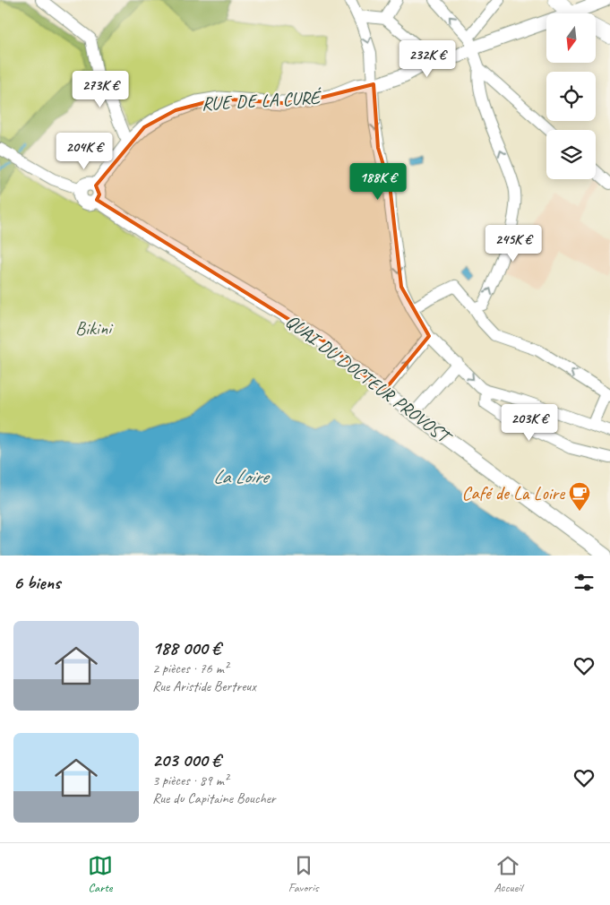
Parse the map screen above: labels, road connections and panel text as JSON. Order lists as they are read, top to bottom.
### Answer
{
  "streets": {
    "street": ["RUE DE LA CURÉ", "QUAI DU DOCTEUR PROVOST"]
  },
  "crossings": [
    ["RUE DE LA CURÉ", "QUAI DU DOCTEUR PROVOST"]
  ],
  "water": ["La Loire"],
  "parks": ["Bikini"],
  "places": {
    "cafe": ["Café de La Loire"]
  },
  "north": "bottom",
  "page": {
    "price": [
      "232K €",
      "273K €",
      "204K €",
      "188K €",
      "245K €",
      "203K €"
    ],
    "heading": "6 biens",
    "list": [
      {
        "name": "188 000 €",
        "note": "2 pièces · 76 m² · Rue Aristide Bertreux"
      },
      {
        "name": "203 000 €",
        "note": "3 pièces · 89 m² · Rue du Capitaine Boucher"
      }
    ],
    "tabs": ["Carte", "Favoris", "Accueil"]
  }
}
